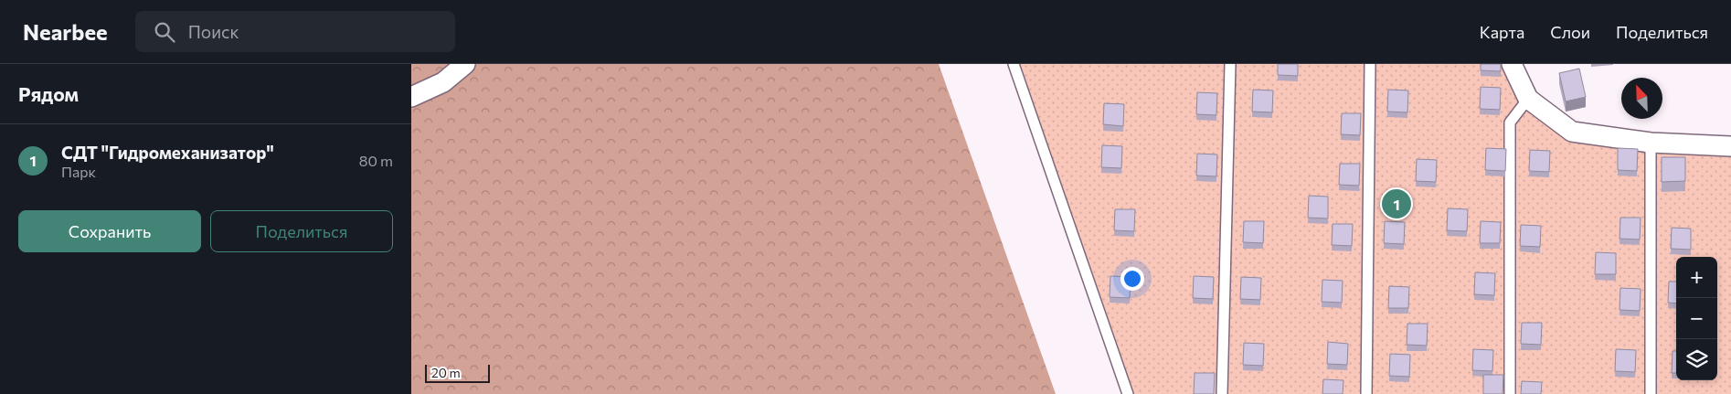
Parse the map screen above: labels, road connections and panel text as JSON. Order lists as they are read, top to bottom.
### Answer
{
  "scale_bar": "20 m",
  "north": "top left",
  "page": {
    "header": "Nearbee",
    "search": "Поиск",
    "nav": ["Карта", "Слои", "Поделиться"],
    "heading": "Рядом",
    "list": [
      {
        "mark": "1",
        "name": "СДТ \"Гидромеханизатор\"",
        "note": "Парк",
        "value": "80 m"
      }
    ],
    "pins": "1",
    "buttons": ["Сохранить", "Поделиться"],
    "map_buttons": ["+", "−"],
    "scale": "20 m"
  }
}
